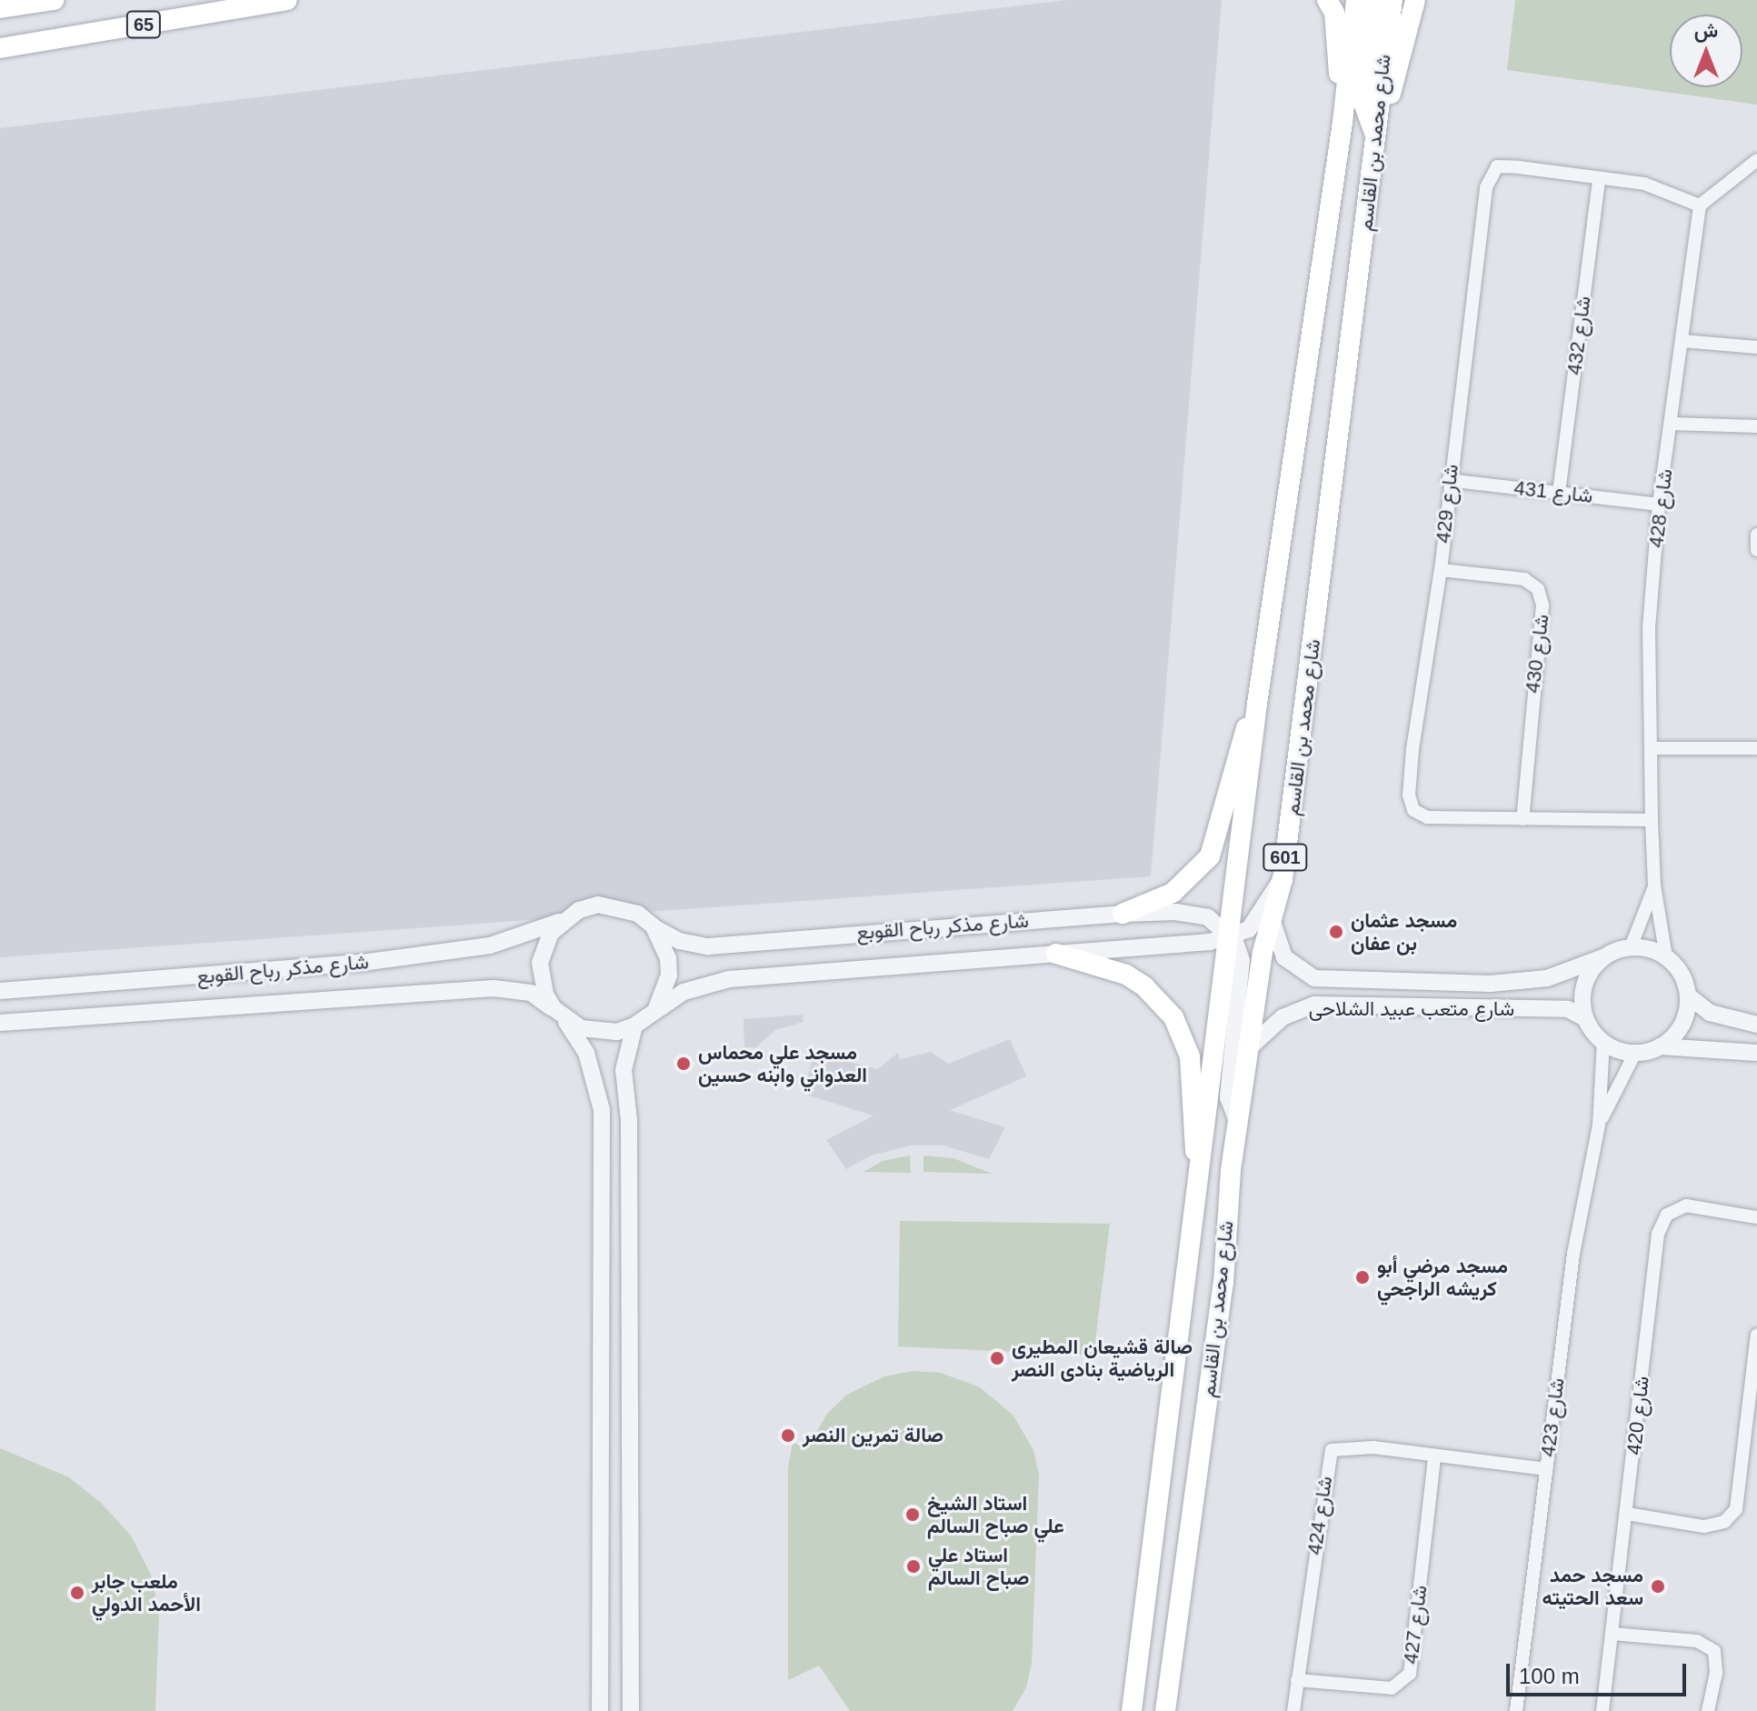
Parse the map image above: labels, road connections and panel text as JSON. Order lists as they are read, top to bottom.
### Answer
{
  "streets": {
    "main road": ["65", "شارع محمد بن القاسم", "601"],
    "street": [
      "شارع 432",
      "شارع 431",
      "شارع 429",
      "شارع 428",
      "شارع 430",
      "شارع مذكر رباح القوبع",
      "شارع متعب عبيد الشلاحى",
      "شارع 420",
      "شارع 423",
      "شارع 424",
      "شارع 427"
    ]
  },
  "crossings": [
    ["شارع محمد بن القاسم", "شارع مذكر رباح القوبع"],
    ["شارع محمد بن القاسم", "شارع متعب عبيد الشلاحى"],
    ["شارع 432", "شارع 431"],
    ["شارع 432", "شارع 429"],
    ["شارع 431", "شارع 429"],
    ["شارع 431", "شارع 428"],
    ["شارع 429", "شارع 428"],
    ["شارع 429", "شارع 430"],
    ["شارع 428", "شارع متعب عبيد الشلاحى"],
    ["شارع 428", "شارع 423"],
    ["شارع متعب عبيد الشلاحى", "شارع 423"],
    ["شارع 423", "شارع 424"],
    ["شارع 424", "شارع 427"]
  ],
  "places": [
    "مسجد عثمان بن عفان",
    "مسجد علي محماس العدواني وابنه حسين",
    "مسجد مرضي أبو كريشه الراجحي",
    "صالة قشيعان المطيرى الرياضية بنادى النصر",
    "صالة تمرين النصر",
    "استاد الشيخ علي صباح السالم",
    "استاد علي صباح السالم",
    "مسجد حمد سعد الحتيته",
    "ملعب جابر الأحمد الدولي"
  ],
  "scale_bar": "100 m",
  "north": "top"
}
